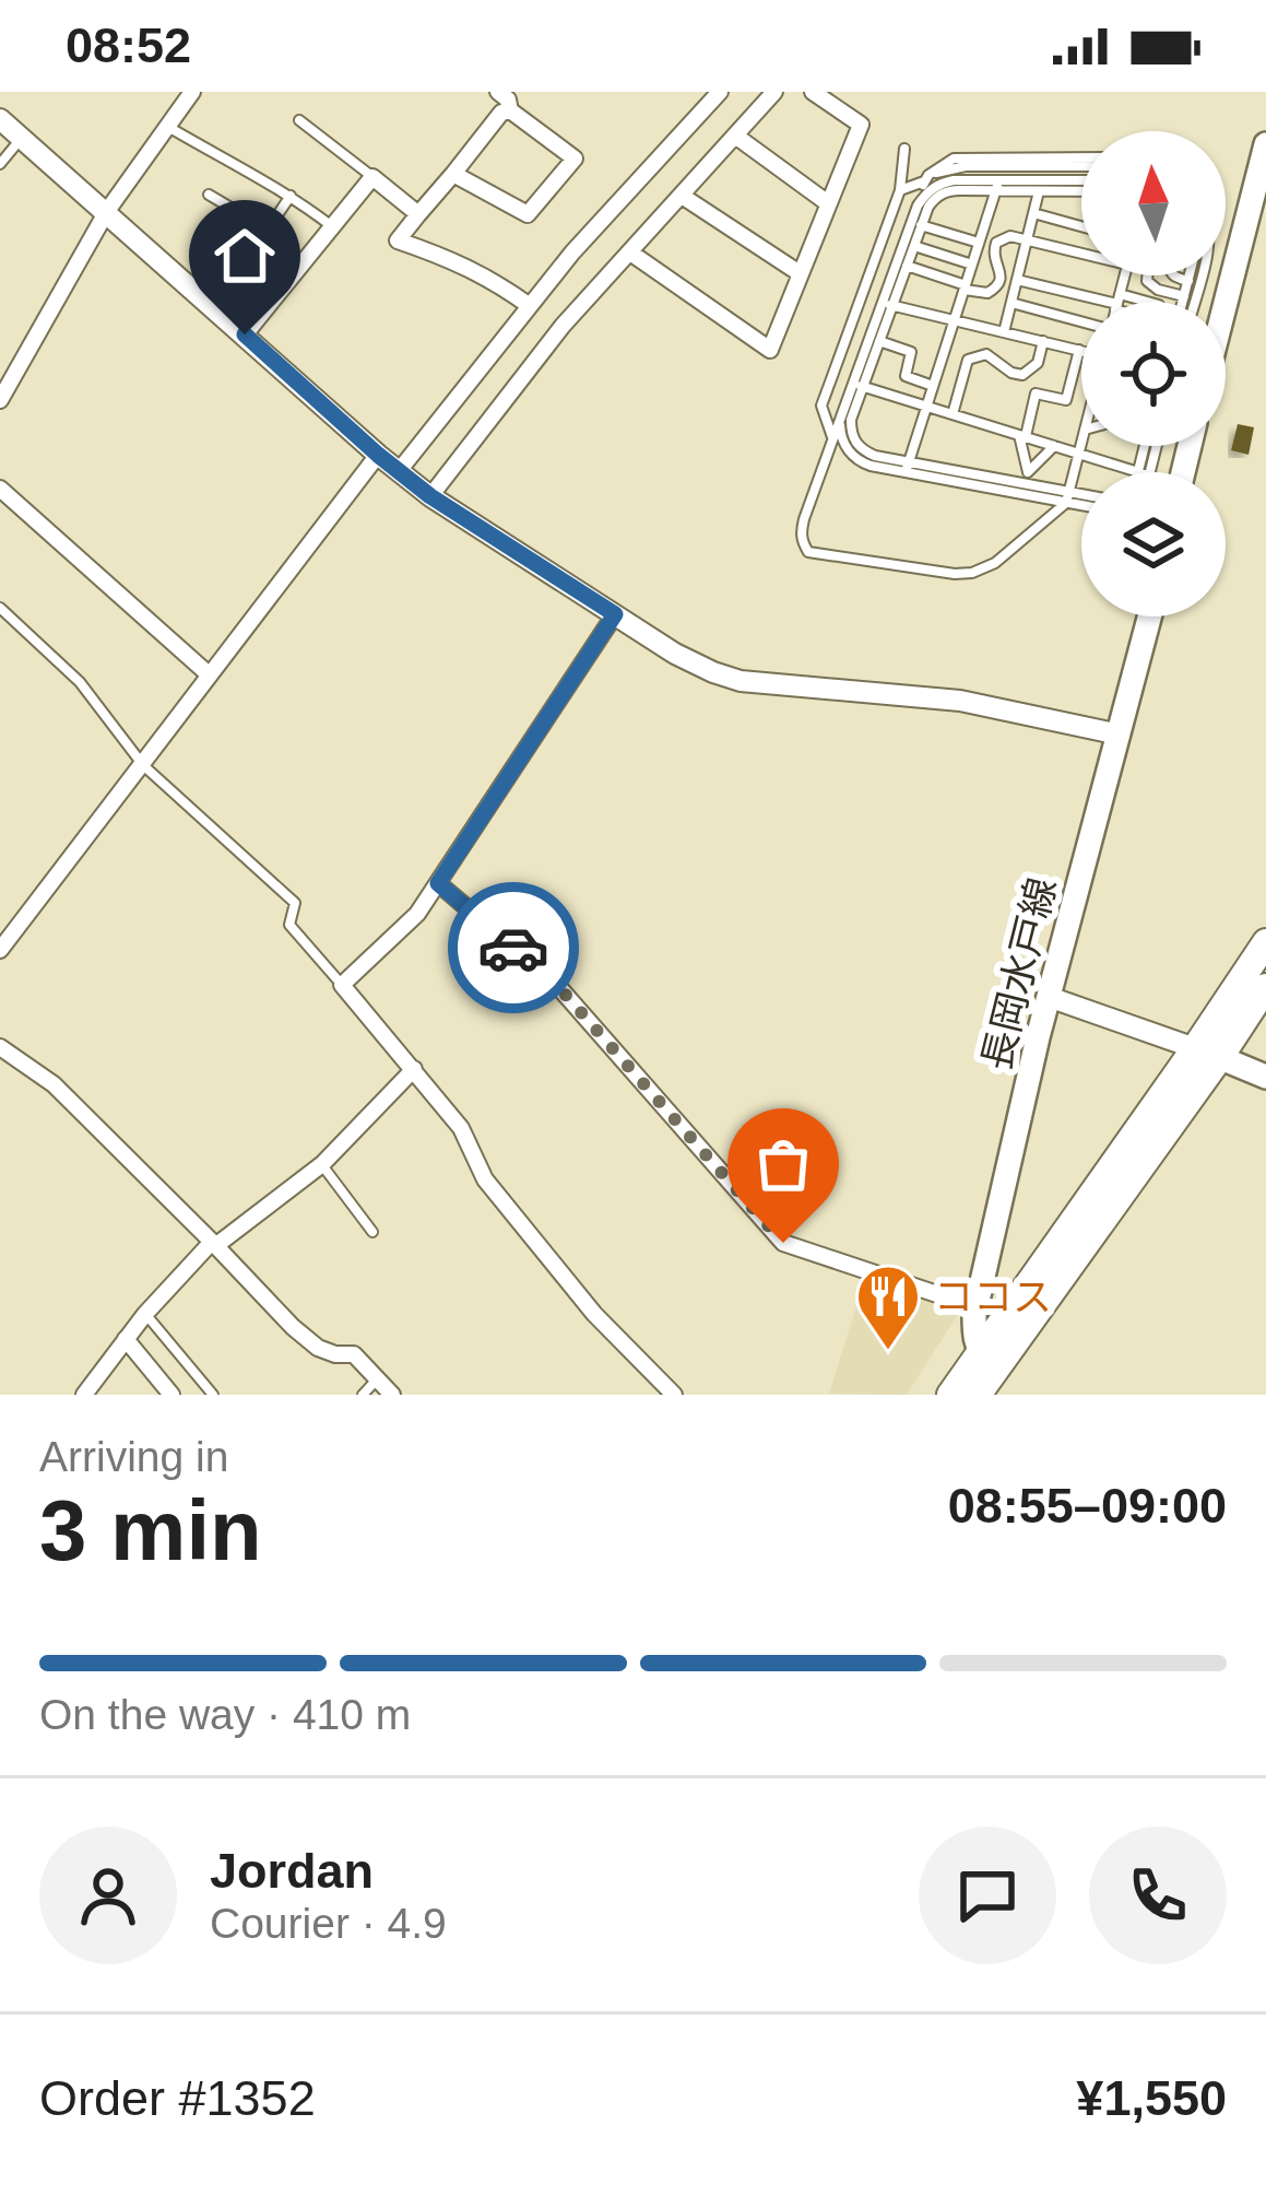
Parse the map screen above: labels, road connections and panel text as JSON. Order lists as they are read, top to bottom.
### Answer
{
  "streets": {
    "main road": ["長岡水戸線"]
  },
  "places": {
    "restaurant": ["ココス"]
  },
  "north": "top",
  "page": {
    "status": "08:52",
    "heading": ["3 min", "Arriving in", "08:55–09:00"],
    "panel": [
      "Jordan",
      "Courier · 4.9",
      "Order #1352",
      "¥1,550"
    ],
    "bar": "On the way · 410 m"
  }
}
